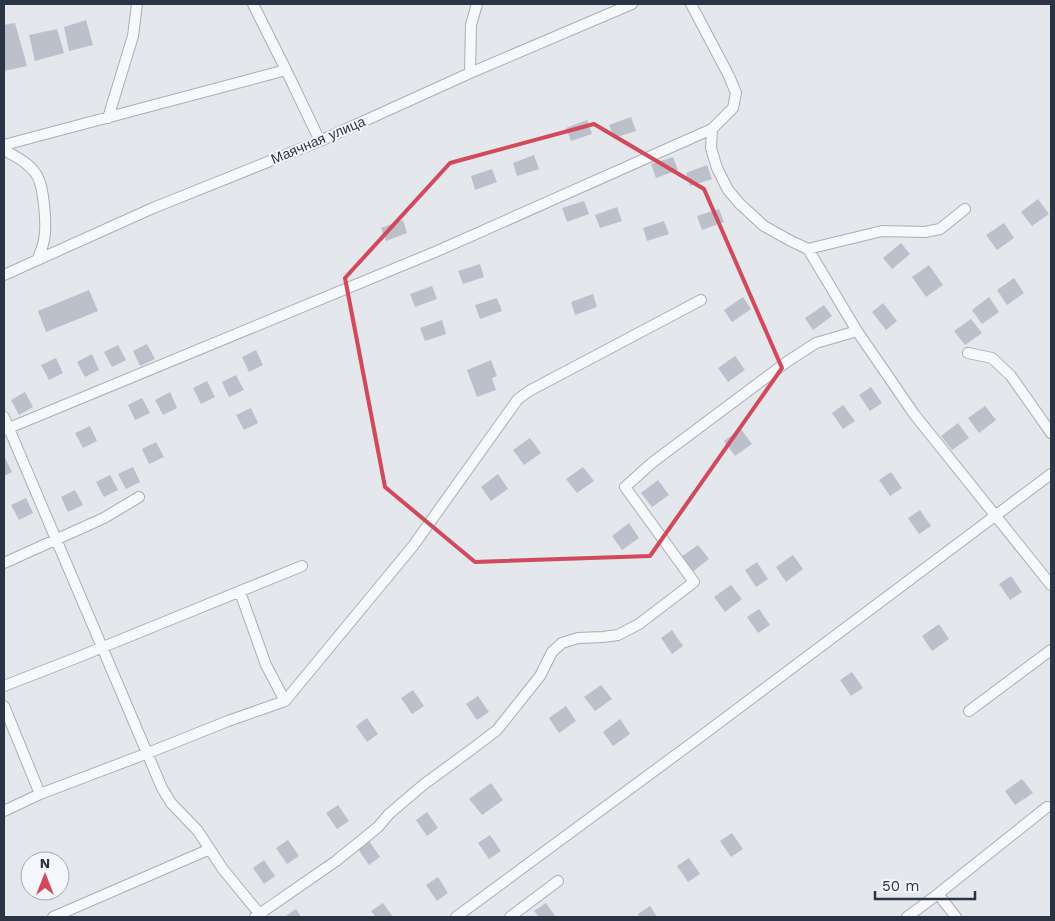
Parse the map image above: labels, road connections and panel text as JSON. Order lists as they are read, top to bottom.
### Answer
{
  "streets": {
    "street": ["Маячная улица"]
  },
  "scale_bar": "50 m",
  "north": "top"
}
